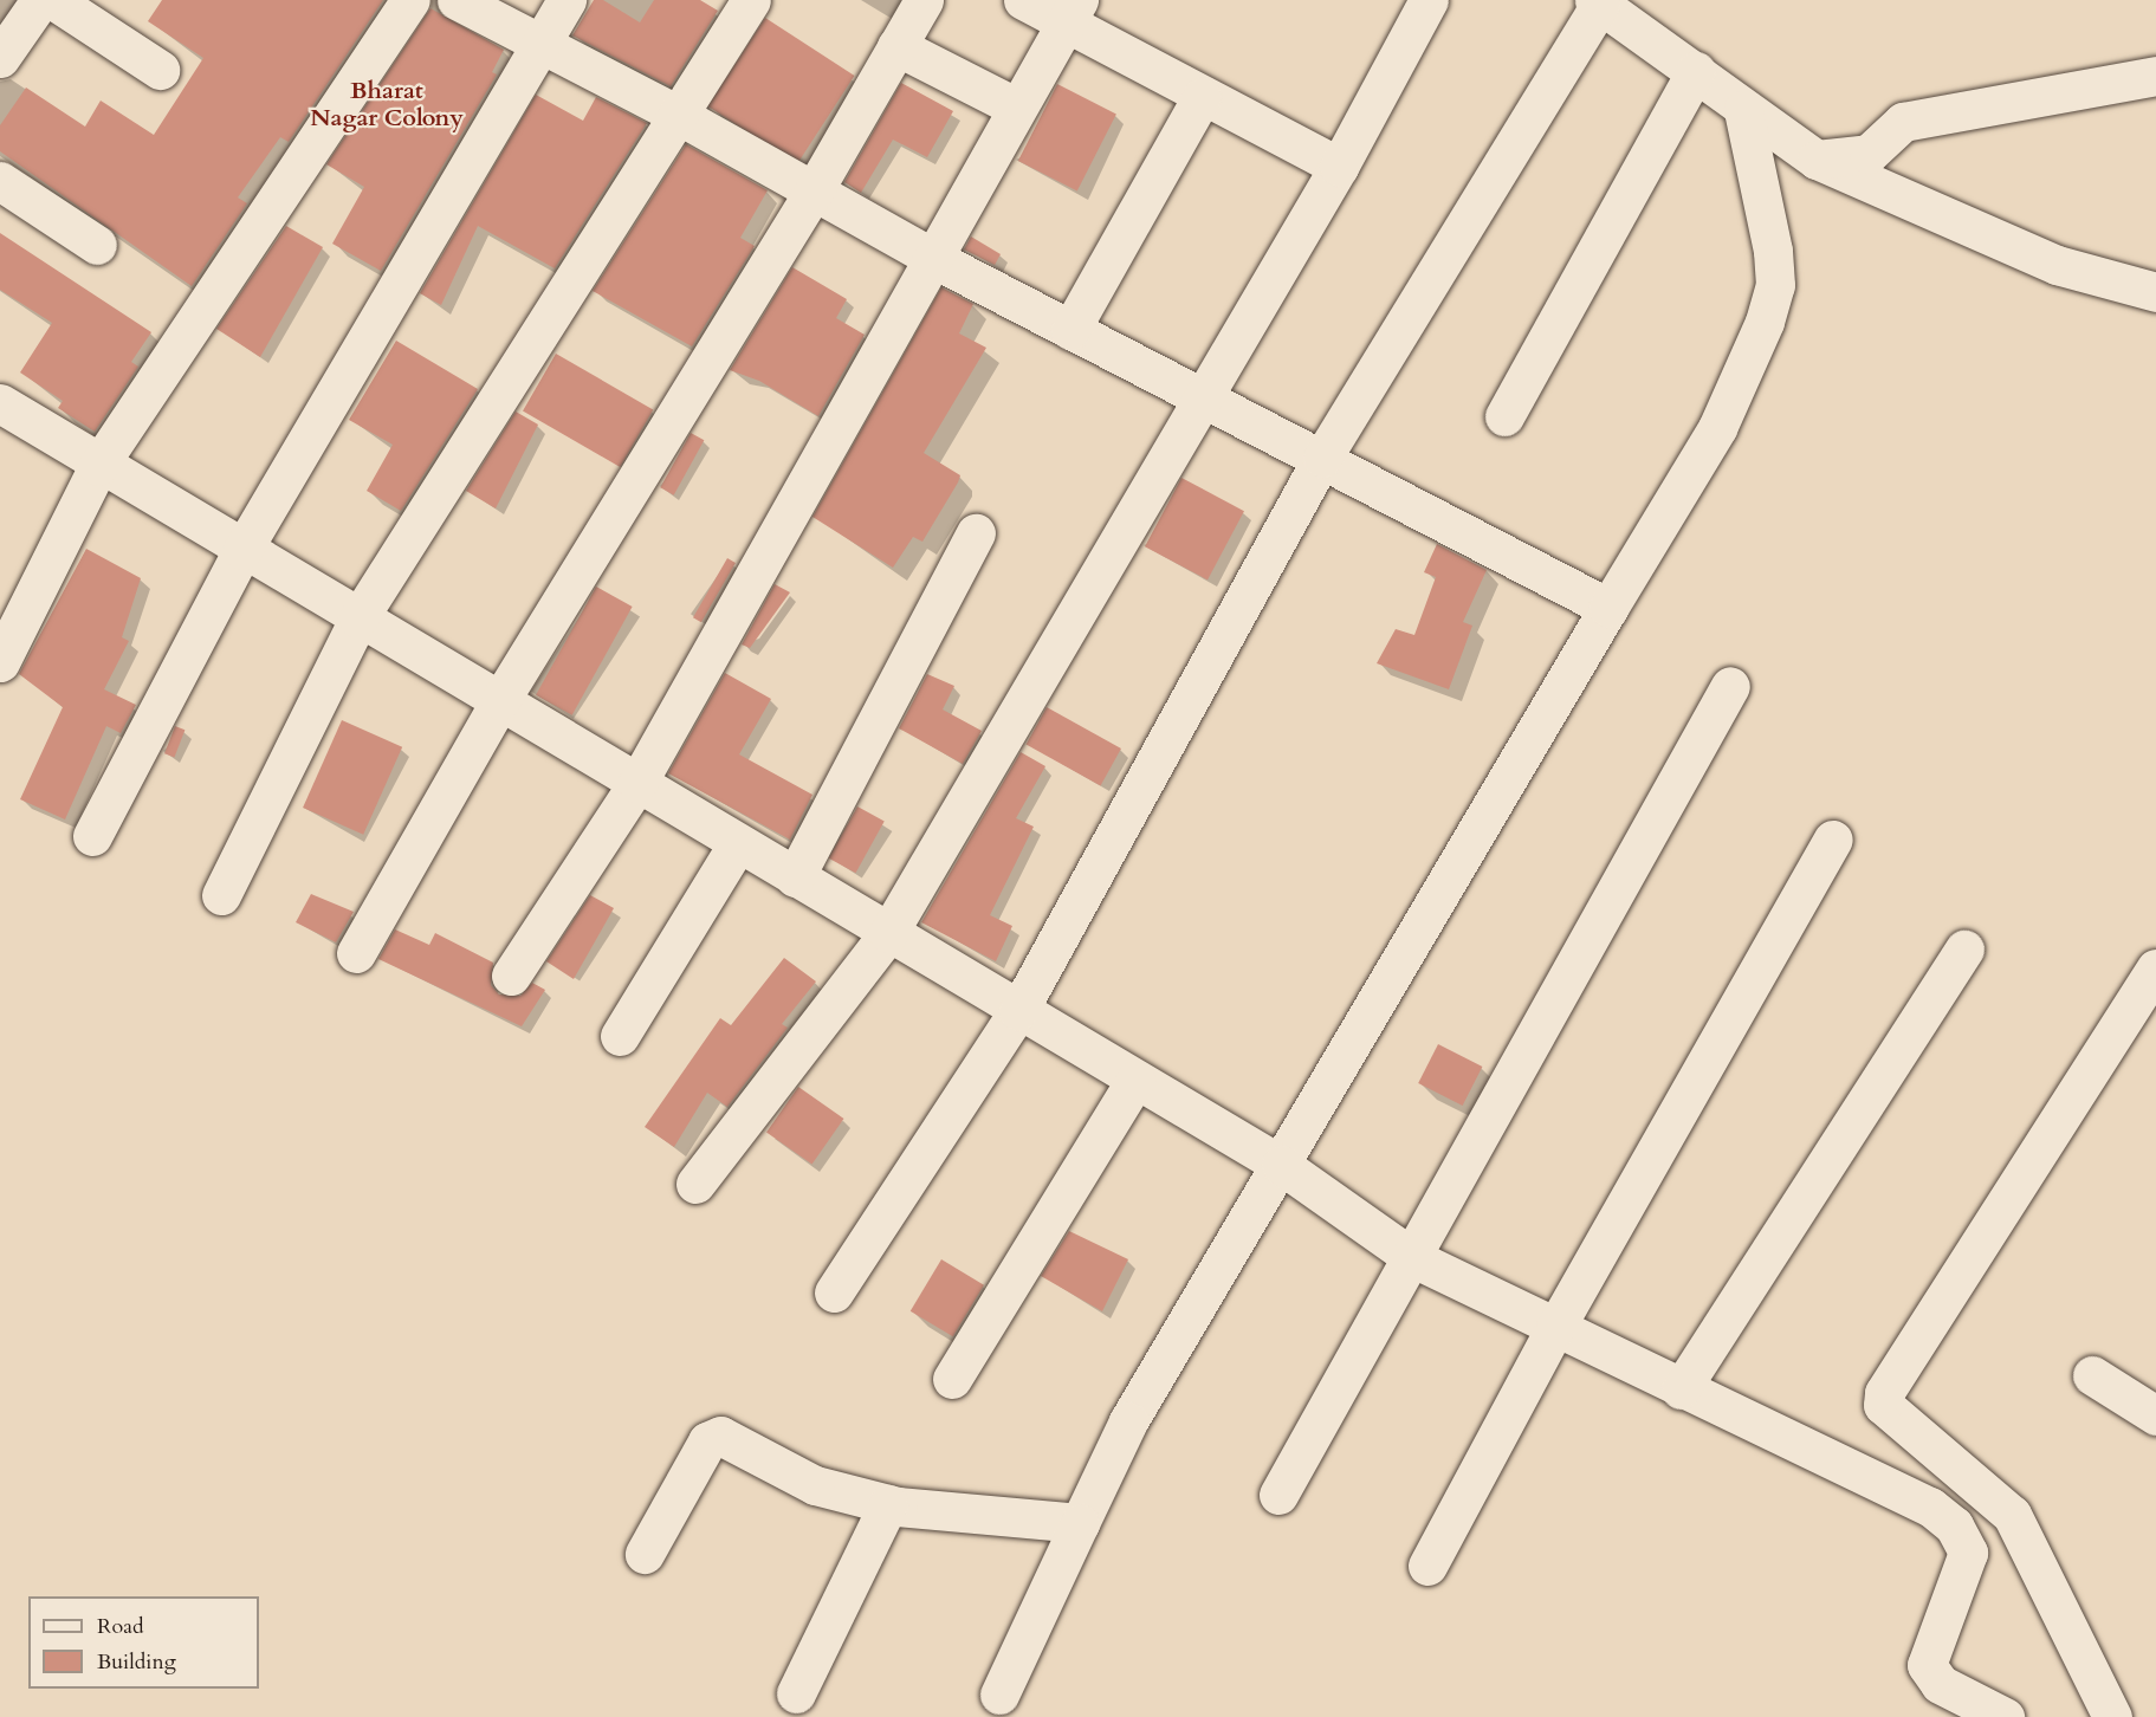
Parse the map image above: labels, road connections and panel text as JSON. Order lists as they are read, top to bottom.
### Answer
{
  "districts": ["Bharat Nagar Colony"],
  "legend": ["Road", "Building"]
}
